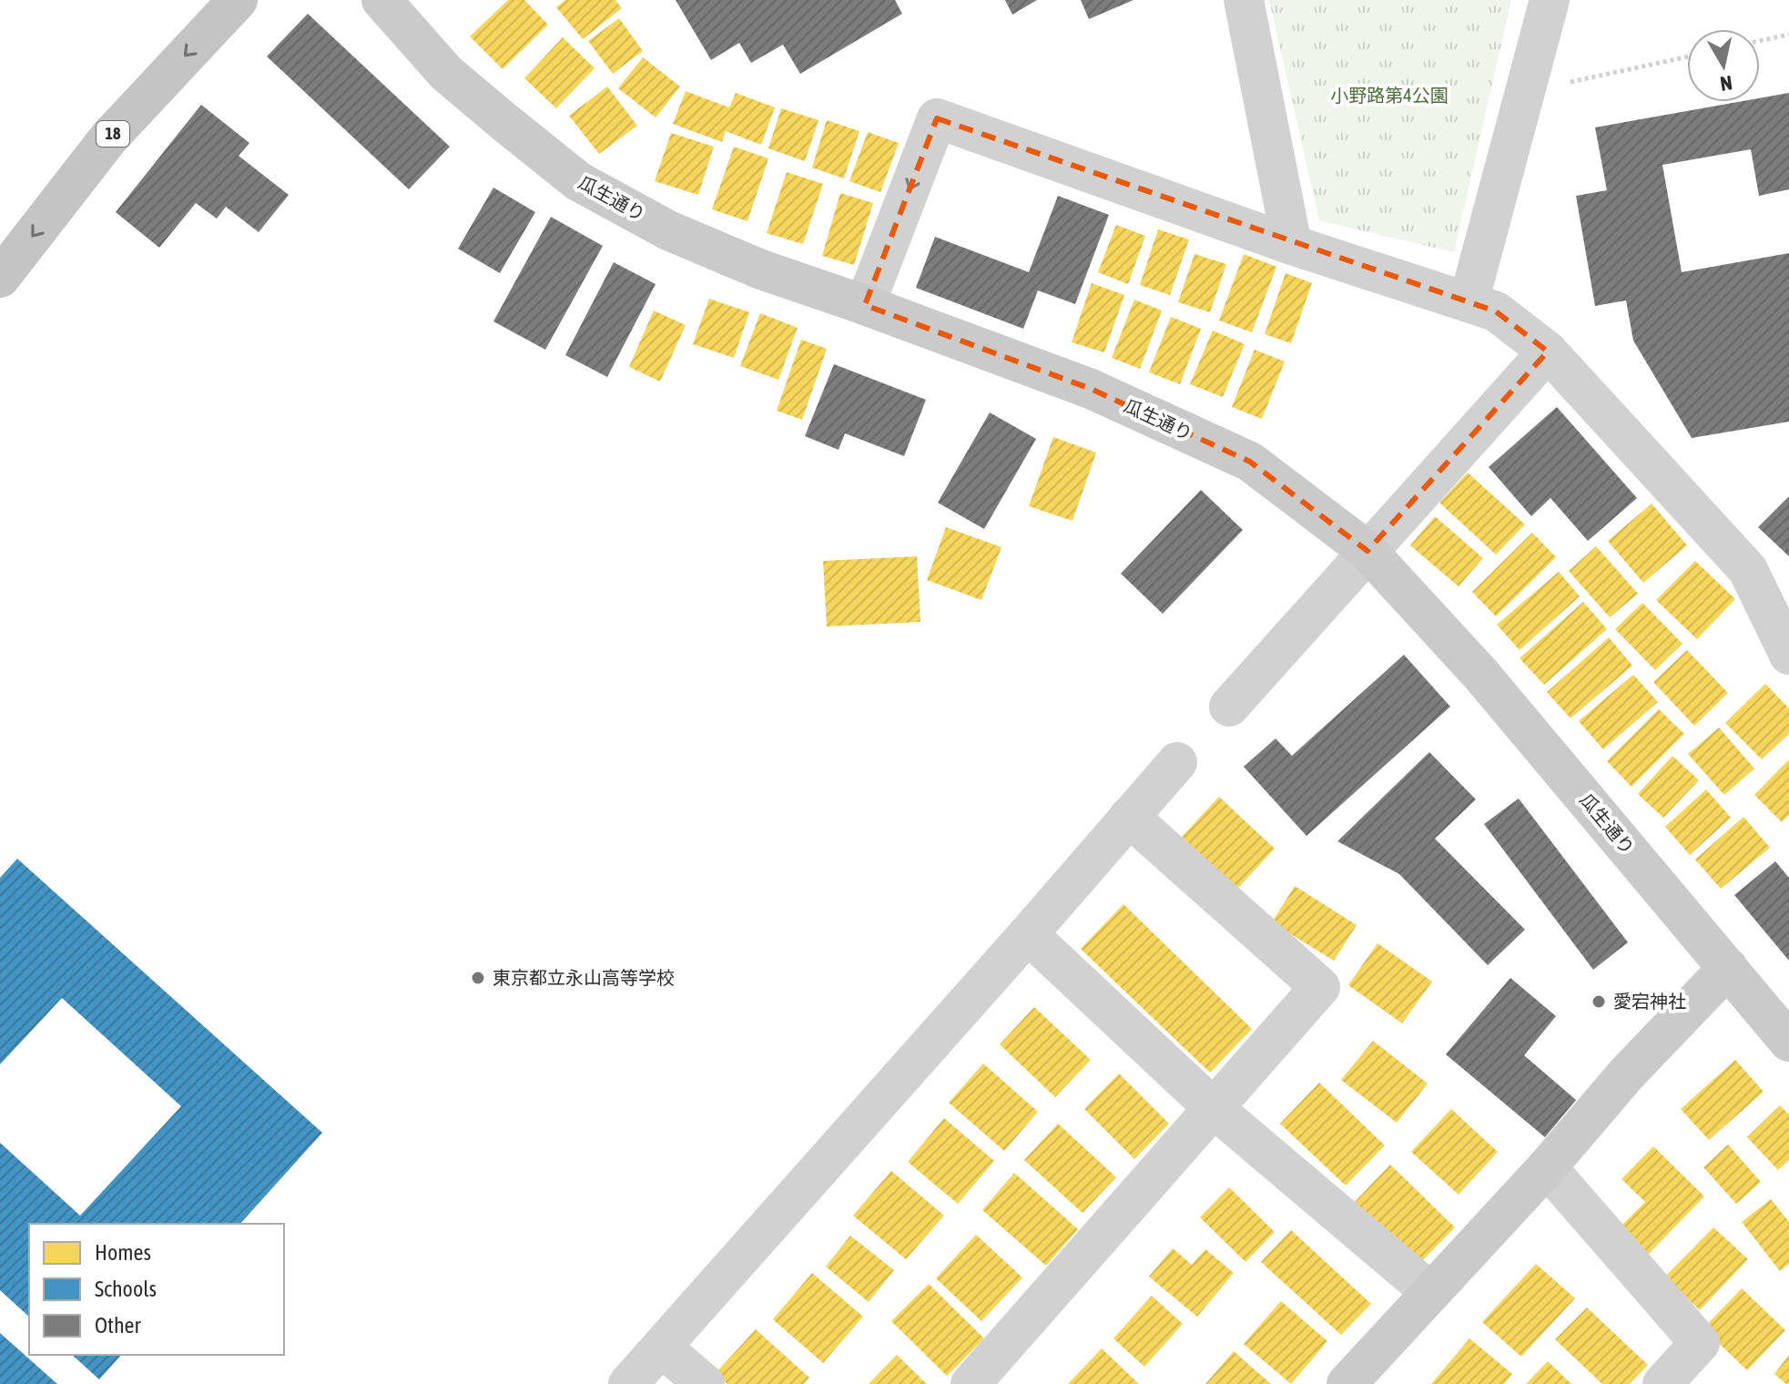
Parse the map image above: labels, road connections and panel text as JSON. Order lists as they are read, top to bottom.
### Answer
{
  "streets": {
    "main road": ["18"],
    "street": ["瓜生通り"]
  },
  "parks": ["小野路第4公園"],
  "places": ["東京都立永山高等学校", "愛宕神社"],
  "legend": ["Homes", "Schools", "Other"],
  "north": "bottom"
}
